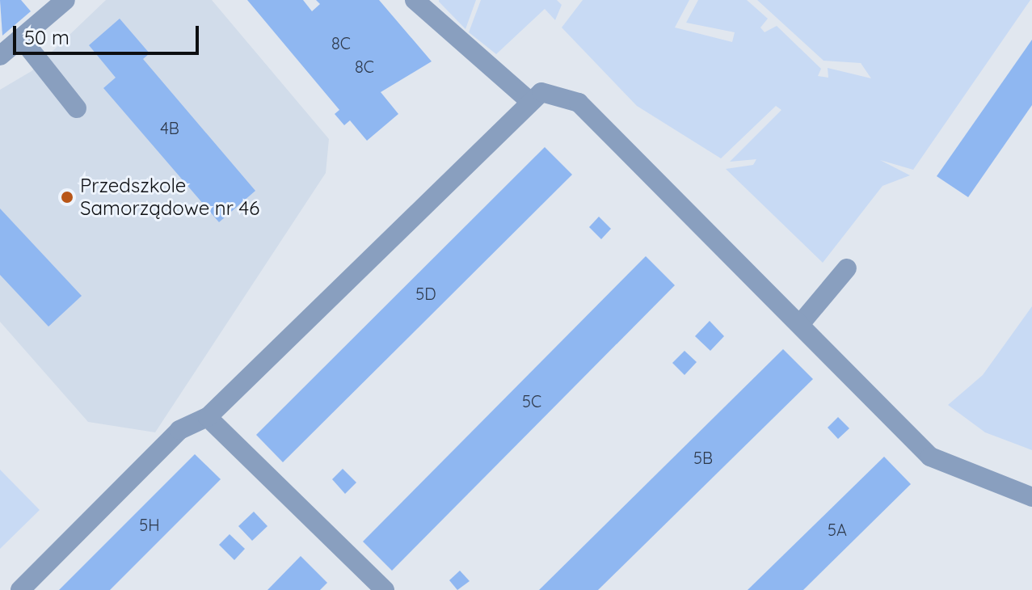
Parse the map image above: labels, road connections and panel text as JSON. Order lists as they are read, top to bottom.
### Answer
{
  "places": ["Przedszkole Samorządowe nr 46"],
  "house_numbers": [
    "8C",
    "8C",
    "4B",
    "5D",
    "5C",
    "5B",
    "5H",
    "5A"
  ],
  "scale_bar": "50 m"
}
